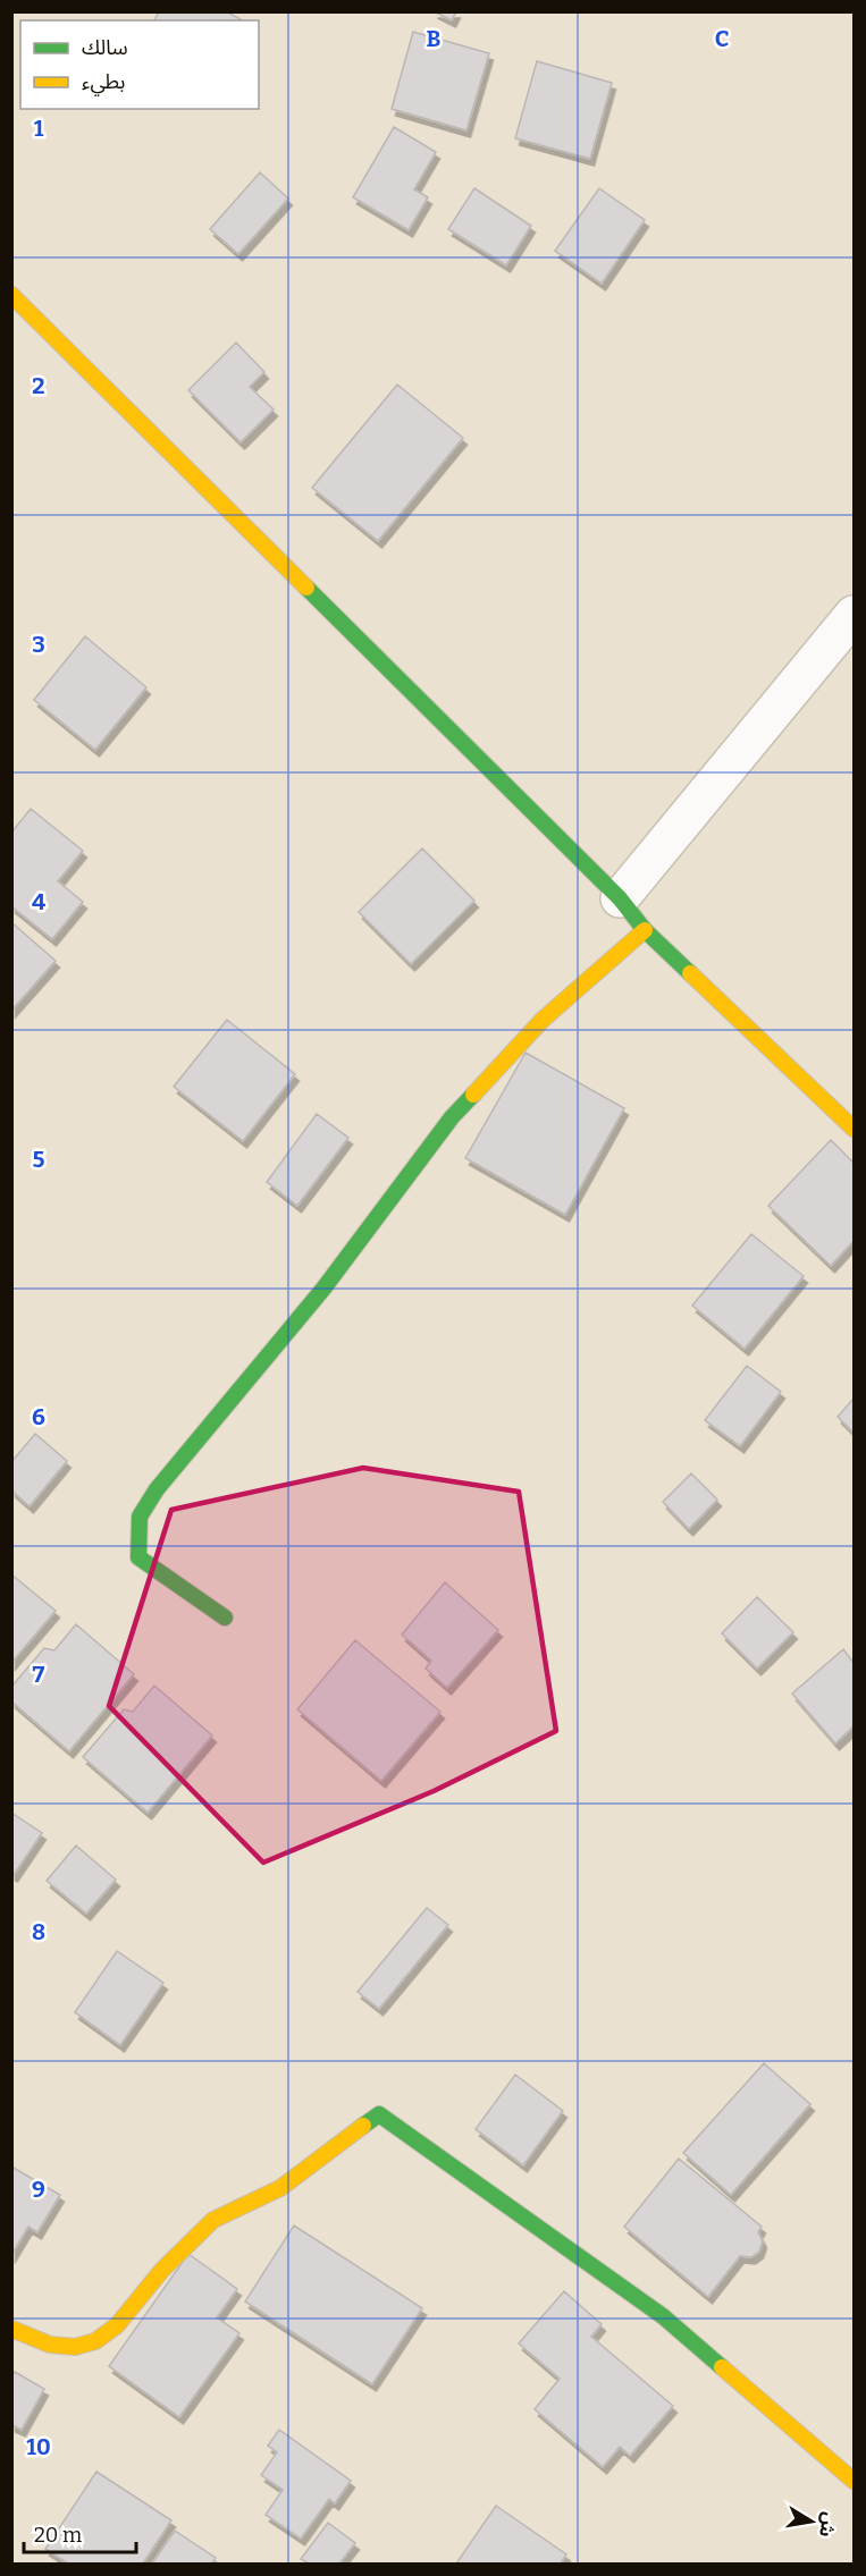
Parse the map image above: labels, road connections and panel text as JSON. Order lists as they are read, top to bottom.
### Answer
{
  "legend": ["سالك", "بطيء"],
  "scale_bar": "20 m",
  "north": "right",
  "grid": {
    "columns": ["B", "C"],
    "rows": [
      "1",
      "2",
      "3",
      "4",
      "5",
      "6",
      "7",
      "8",
      "9",
      "10"
    ]
  }
}
